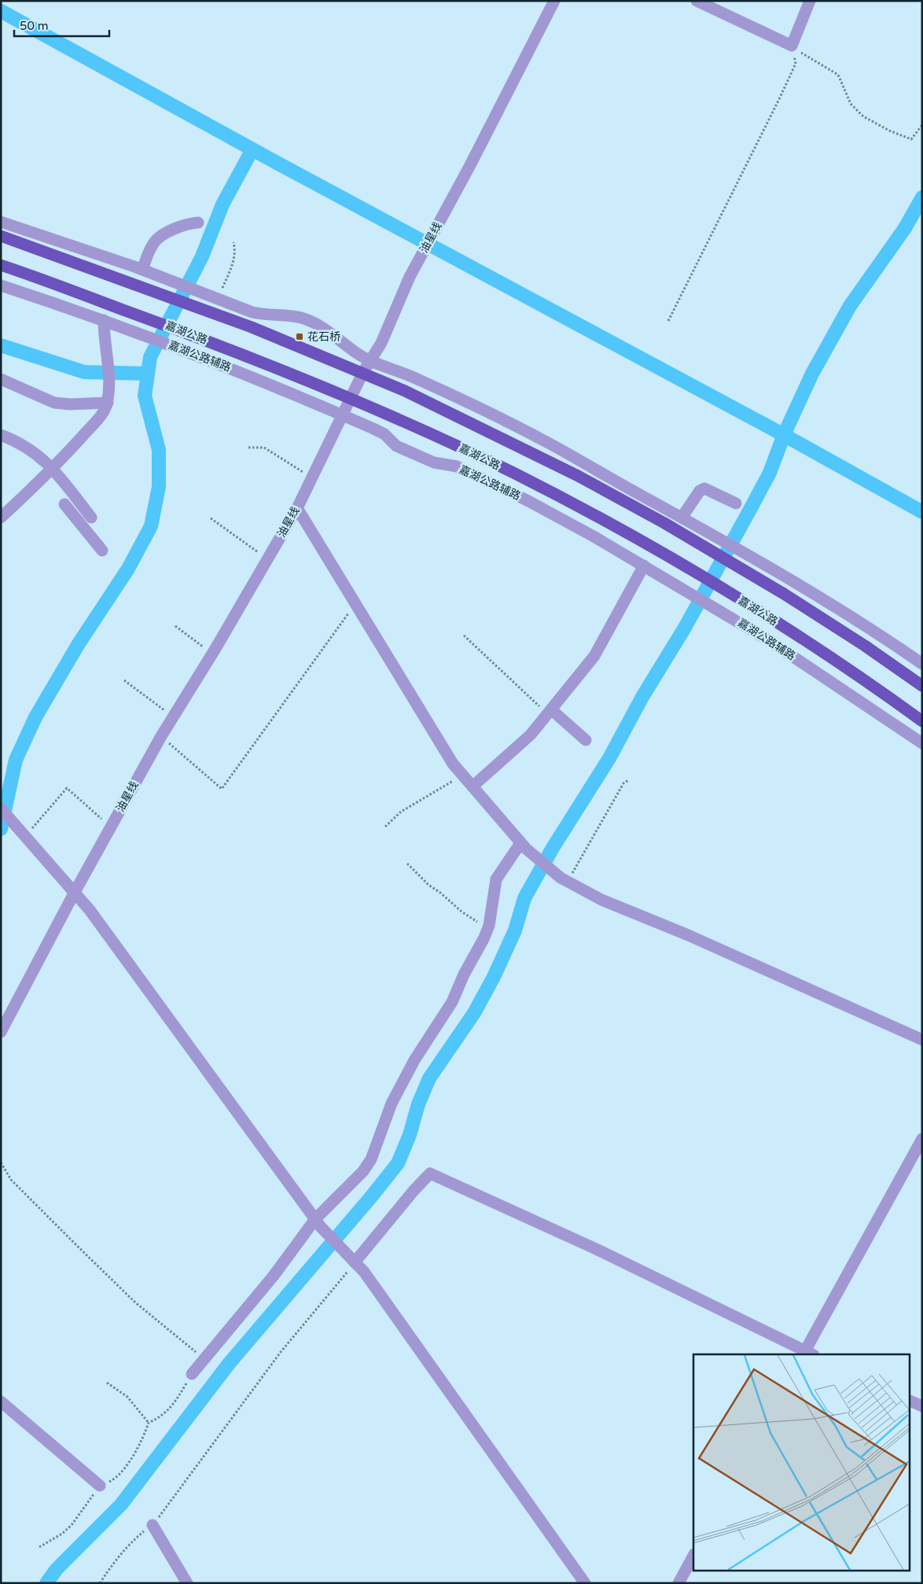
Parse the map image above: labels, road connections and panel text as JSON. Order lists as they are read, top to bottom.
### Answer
{
  "streets": {
    "main road": ["嘉湖公路"],
    "street": ["油星线", "嘉湖公路辅路"]
  },
  "crossings": [
    ["油星线", "嘉湖公路"],
    ["油星线", "嘉湖公路辅路"]
  ],
  "places": {
    "transit": ["花石桥"]
  },
  "scale_bar": "50 m"
}
